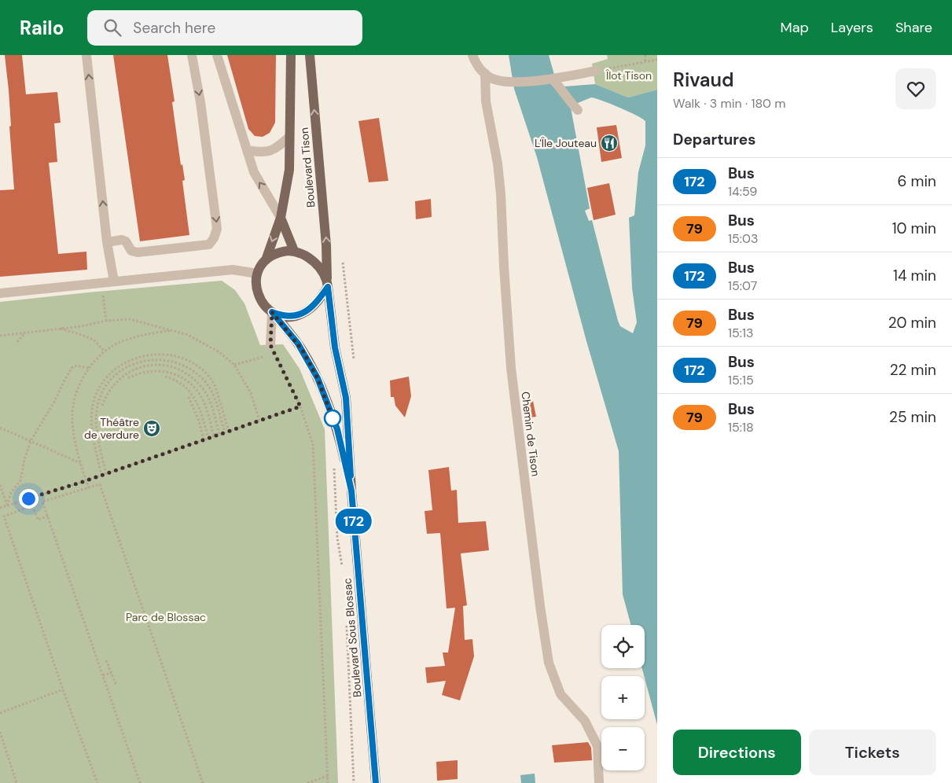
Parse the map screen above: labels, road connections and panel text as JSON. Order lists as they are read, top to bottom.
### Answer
{
  "streets": {
    "main road": ["Boulevard Tison", "Boulevard Sous Blossac"],
    "street": ["Chemin de Tison"]
  },
  "crossings": [
    ["Boulevard Tison", "Boulevard Sous Blossac"]
  ],
  "parks": ["Îlot Tison", "Parc de Blossac"],
  "places": {
    "restaurant": ["L'Île Jouteau"],
    "theatre": ["Théâtre de verdure"]
  },
  "lines": ["bus line 172"],
  "page": {
    "header": "Railo",
    "search": "Search here",
    "nav": ["Map", "Layers", "Share"],
    "on_map": "172",
    "heading": [
      ["Rivaud", "Walk · 3 min · 180 m"],
      "Departures"
    ],
    "list": [
      {
        "mark": "172",
        "name": "Bus",
        "note": "14:59",
        "value": "6 min"
      },
      {
        "mark": "79",
        "name": "Bus",
        "note": "15:03",
        "value": "10 min"
      },
      {
        "mark": "172",
        "name": "Bus",
        "note": "15:07",
        "value": "14 min"
      },
      {
        "mark": "79",
        "name": "Bus",
        "note": "15:13",
        "value": "20 min"
      },
      {
        "mark": "172",
        "name": "Bus",
        "note": "15:15",
        "value": "22 min"
      },
      {
        "mark": "79",
        "name": "Bus",
        "note": "15:18",
        "value": "25 min"
      }
    ],
    "map_buttons": ["+", "−"],
    "buttons": ["Directions", "Tickets"]
  }
}
